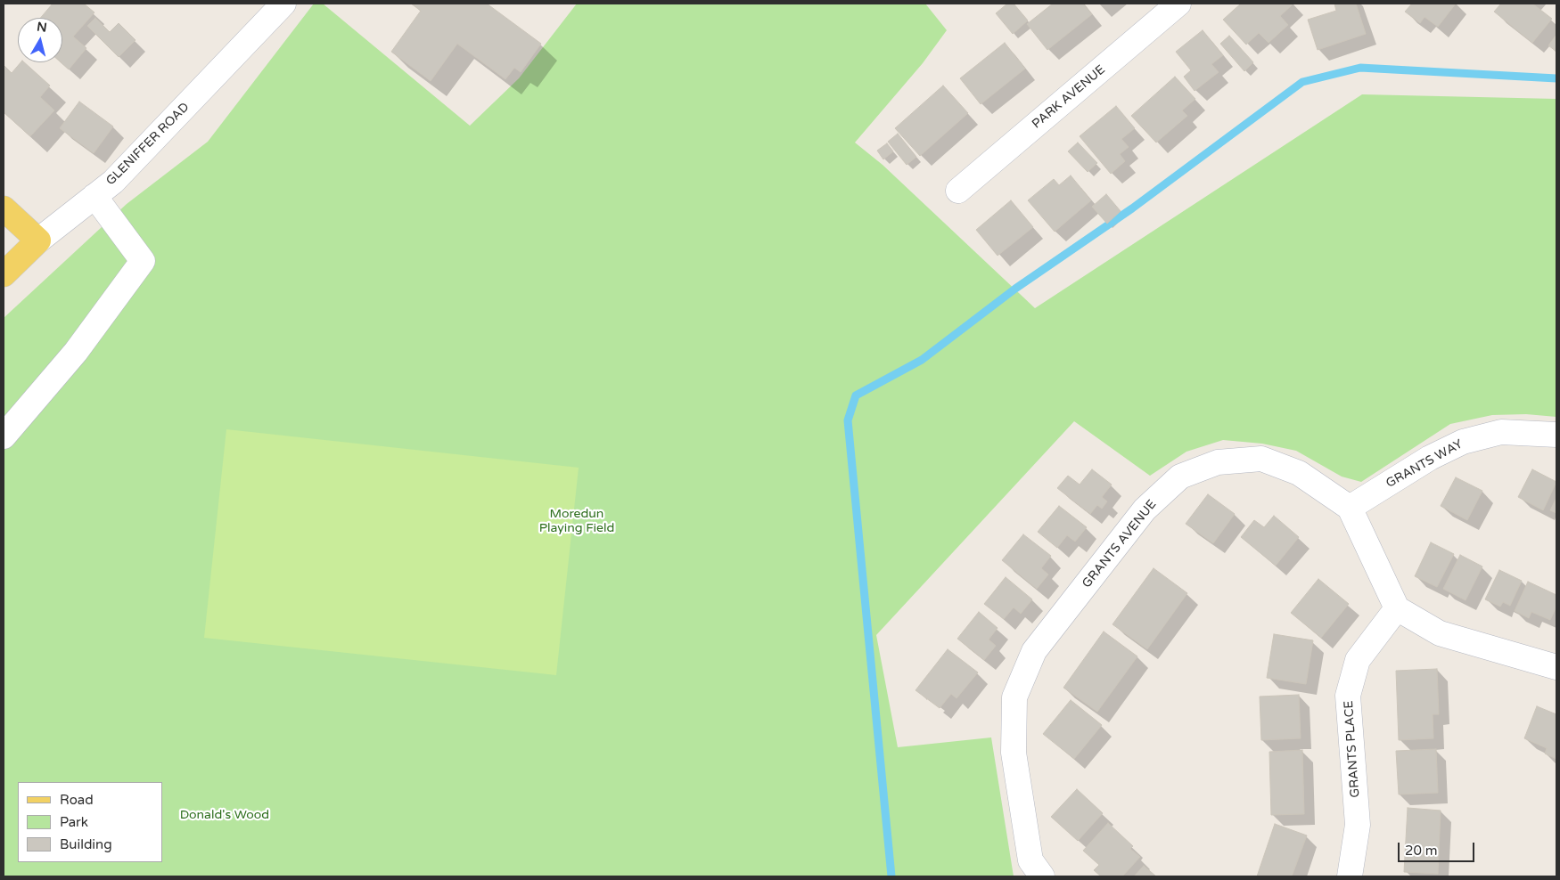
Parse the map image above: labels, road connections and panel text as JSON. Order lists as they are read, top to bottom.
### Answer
{
  "streets": {
    "main road": ["GLENIFFER ROAD"],
    "street": [
      "PARK AVENUE",
      "GRANTS WAY",
      "GRANTS AVENUE",
      "GRANTS PLACE"
    ]
  },
  "crossings": [
    ["GRANTS WAY", "GRANTS AVENUE"]
  ],
  "parks": ["Moredun Playing Field", "Donald's Wood"],
  "legend": ["Road", "Park", "Building"],
  "scale_bar": "20 m",
  "north": "top"
}
